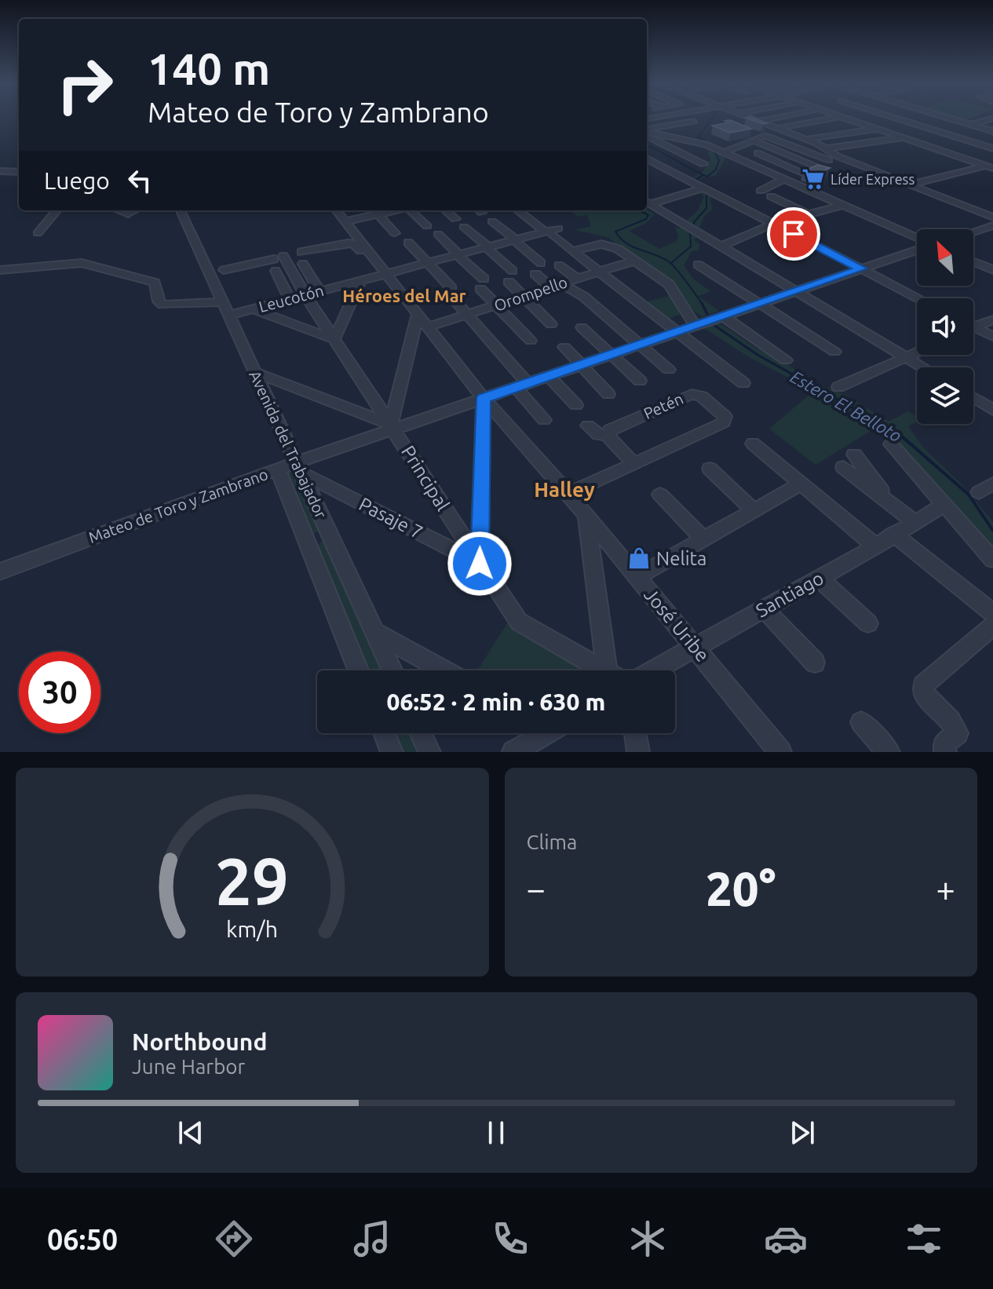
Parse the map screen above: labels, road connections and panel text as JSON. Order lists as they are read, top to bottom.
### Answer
{
  "streets": {
    "street": [
      "Orompello",
      "Leucotón",
      "Petén",
      "Avenida del Trabajador",
      "Principal",
      "Mateo de Toro y Zambrano",
      "Pasaje 7",
      "Santiago",
      "José Uribe"
    ]
  },
  "crossings": [
    ["Orompello", "José Uribe"],
    ["Leucotón", "Avenida del Trabajador"],
    ["Leucotón", "Principal"],
    ["Leucotón", "José Uribe"],
    ["Petén", "José Uribe"],
    ["Avenida del Trabajador", "Mateo de Toro y Zambrano"],
    ["Avenida del Trabajador", "Pasaje 7"],
    ["Principal", "Mateo de Toro y Zambrano"],
    ["Principal", "Pasaje 7"],
    ["Mateo de Toro y Zambrano", "Pasaje 7"],
    ["Mateo de Toro y Zambrano", "José Uribe"],
    ["Santiago", "José Uribe"]
  ],
  "districts": ["Héroes del Mar", "Halley"],
  "water": ["Estero El Belloto"],
  "places": {
    "supermarket": ["Líder Express"],
    "shop": ["Nelita"]
  },
  "north": "top left",
  "page": {
    "turn": ["140 m", "Mateo de Toro y Zambrano"],
    "then": "Luego",
    "limit": "30",
    "trip": "06:52 · 2 min · 630 m",
    "tile": "Clima",
    "heat": ["−", "20°", "+"],
    "song": ["Northbound", "June Harbor"],
    "tabs": "06:50",
    "gauge": ["29", "km/h"]
  }
}
